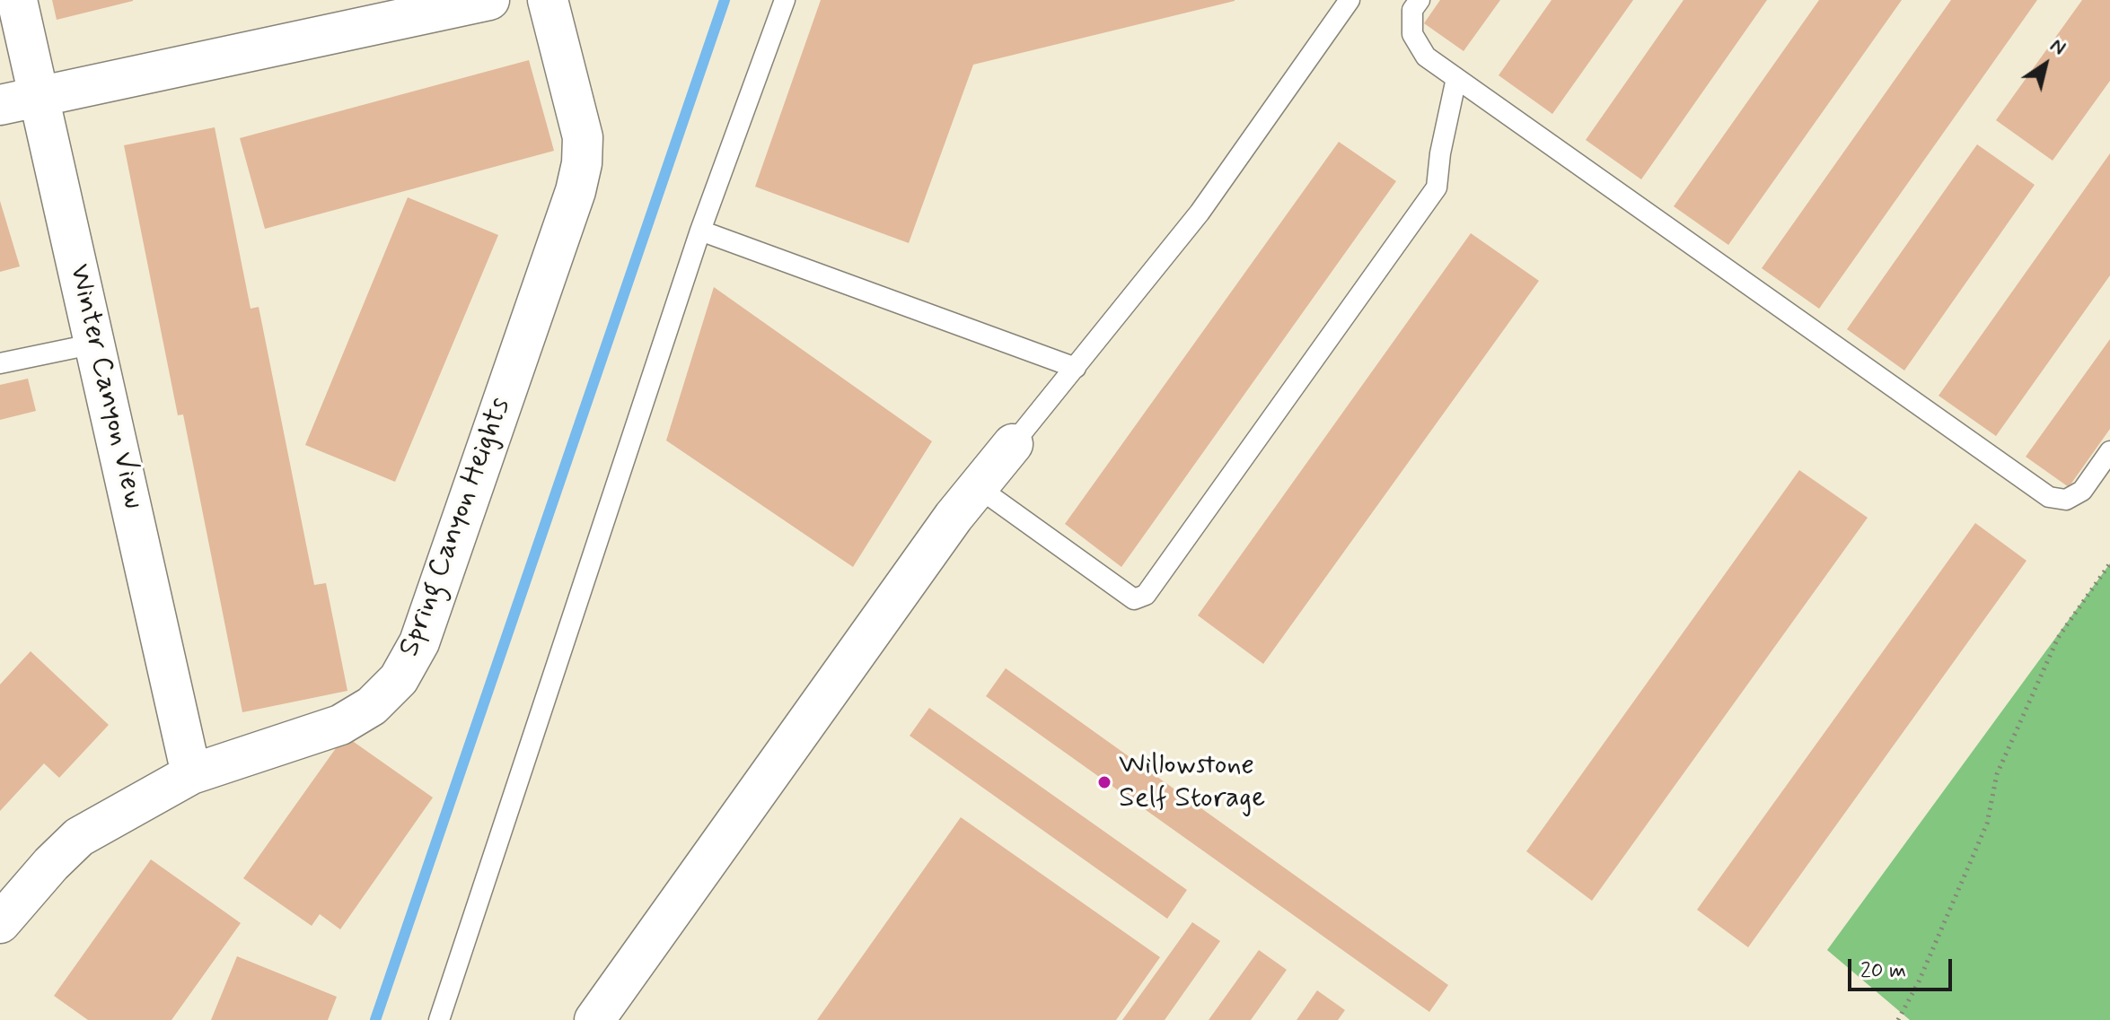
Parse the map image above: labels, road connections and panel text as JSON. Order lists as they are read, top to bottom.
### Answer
{
  "streets": {
    "street": ["Winter Canyon View", "Spring Canyon Heights"]
  },
  "crossings": [
    ["Winter Canyon View", "Spring Canyon Heights"]
  ],
  "places": ["Willowstone Self Storage"],
  "scale_bar": "20 m",
  "north": "top right"
}
